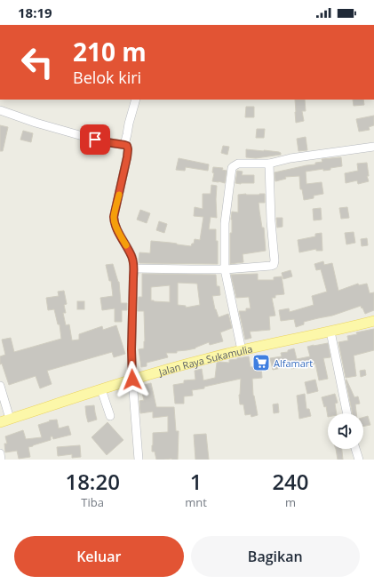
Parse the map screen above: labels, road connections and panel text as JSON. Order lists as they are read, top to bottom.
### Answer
{
  "streets": {
    "main road": ["Jalan Raya Sukamulia"]
  },
  "places": {
    "supermarket": ["Alfamart"]
  },
  "page": {
    "status": "18:19",
    "turn": ["210 m", "Belok kiri"],
    "eta": [
      "18:20",
      "Tiba",
      "1",
      "mnt",
      "240",
      "m"
    ],
    "buttons": ["Keluar", "Bagikan"]
  }
}
